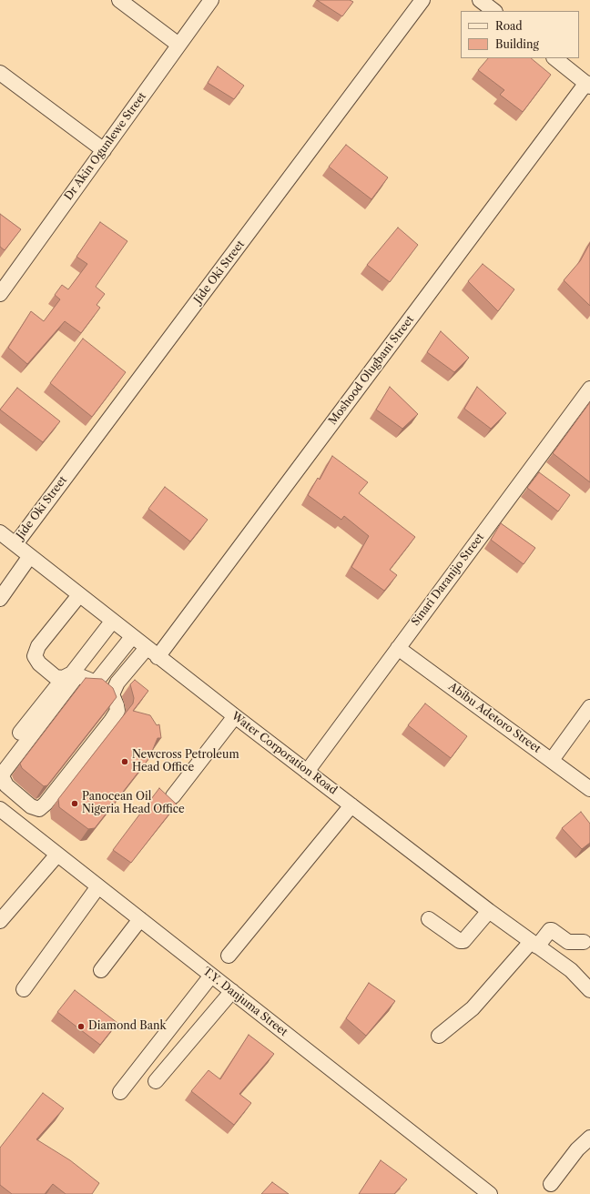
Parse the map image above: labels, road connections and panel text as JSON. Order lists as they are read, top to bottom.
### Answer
{
  "streets": {
    "street": [
      "Dr Akin Ogunlewe Street",
      "Jide Oki Street",
      "Moshood Olugbani Street",
      "Sinari Daranijo Street",
      "Abibu Adetoro Street",
      "Water Corporation Road",
      "T.Y. Danjuma Street"
    ]
  },
  "crossings": [
    ["Jide Oki Street", "Water Corporation Road"],
    ["Moshood Olugbani Street", "Water Corporation Road"],
    ["Sinari Daranijo Street", "Abibu Adetoro Street"],
    ["Sinari Daranijo Street", "Water Corporation Road"]
  ],
  "places": ["Newcross Petroleum Head Office", "Panocean Oil Nigeria Head Office", "Diamond Bank"],
  "legend": ["Road", "Building"]
}
